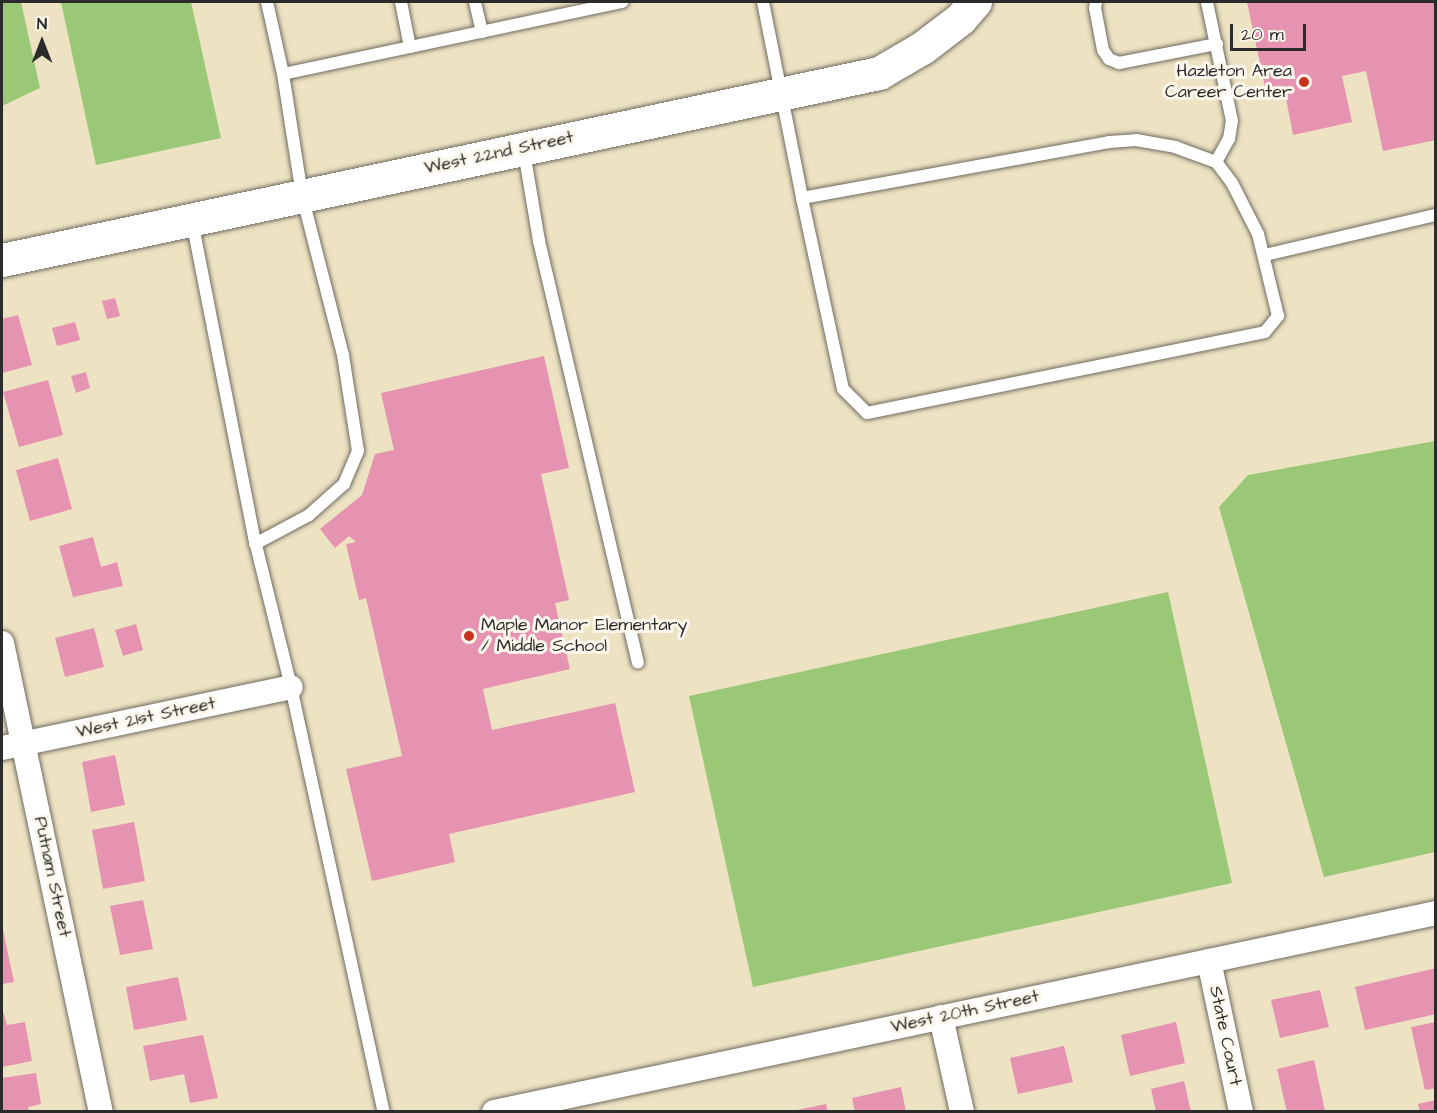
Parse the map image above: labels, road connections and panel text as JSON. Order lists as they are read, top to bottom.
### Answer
{
  "streets": {
    "street": [
      "West 22nd Street",
      "West 21st Street",
      "Putnam Street",
      "West 20th Street",
      "State Court"
    ]
  },
  "crossings": [
    ["West 21st Street", "Putnam Street"],
    ["West 20th Street", "State Court"]
  ],
  "places": ["Hazleton Area Career Center", "Maple Manor Elementary / Middle School"],
  "scale_bar": "20 m",
  "north": "top"
}
